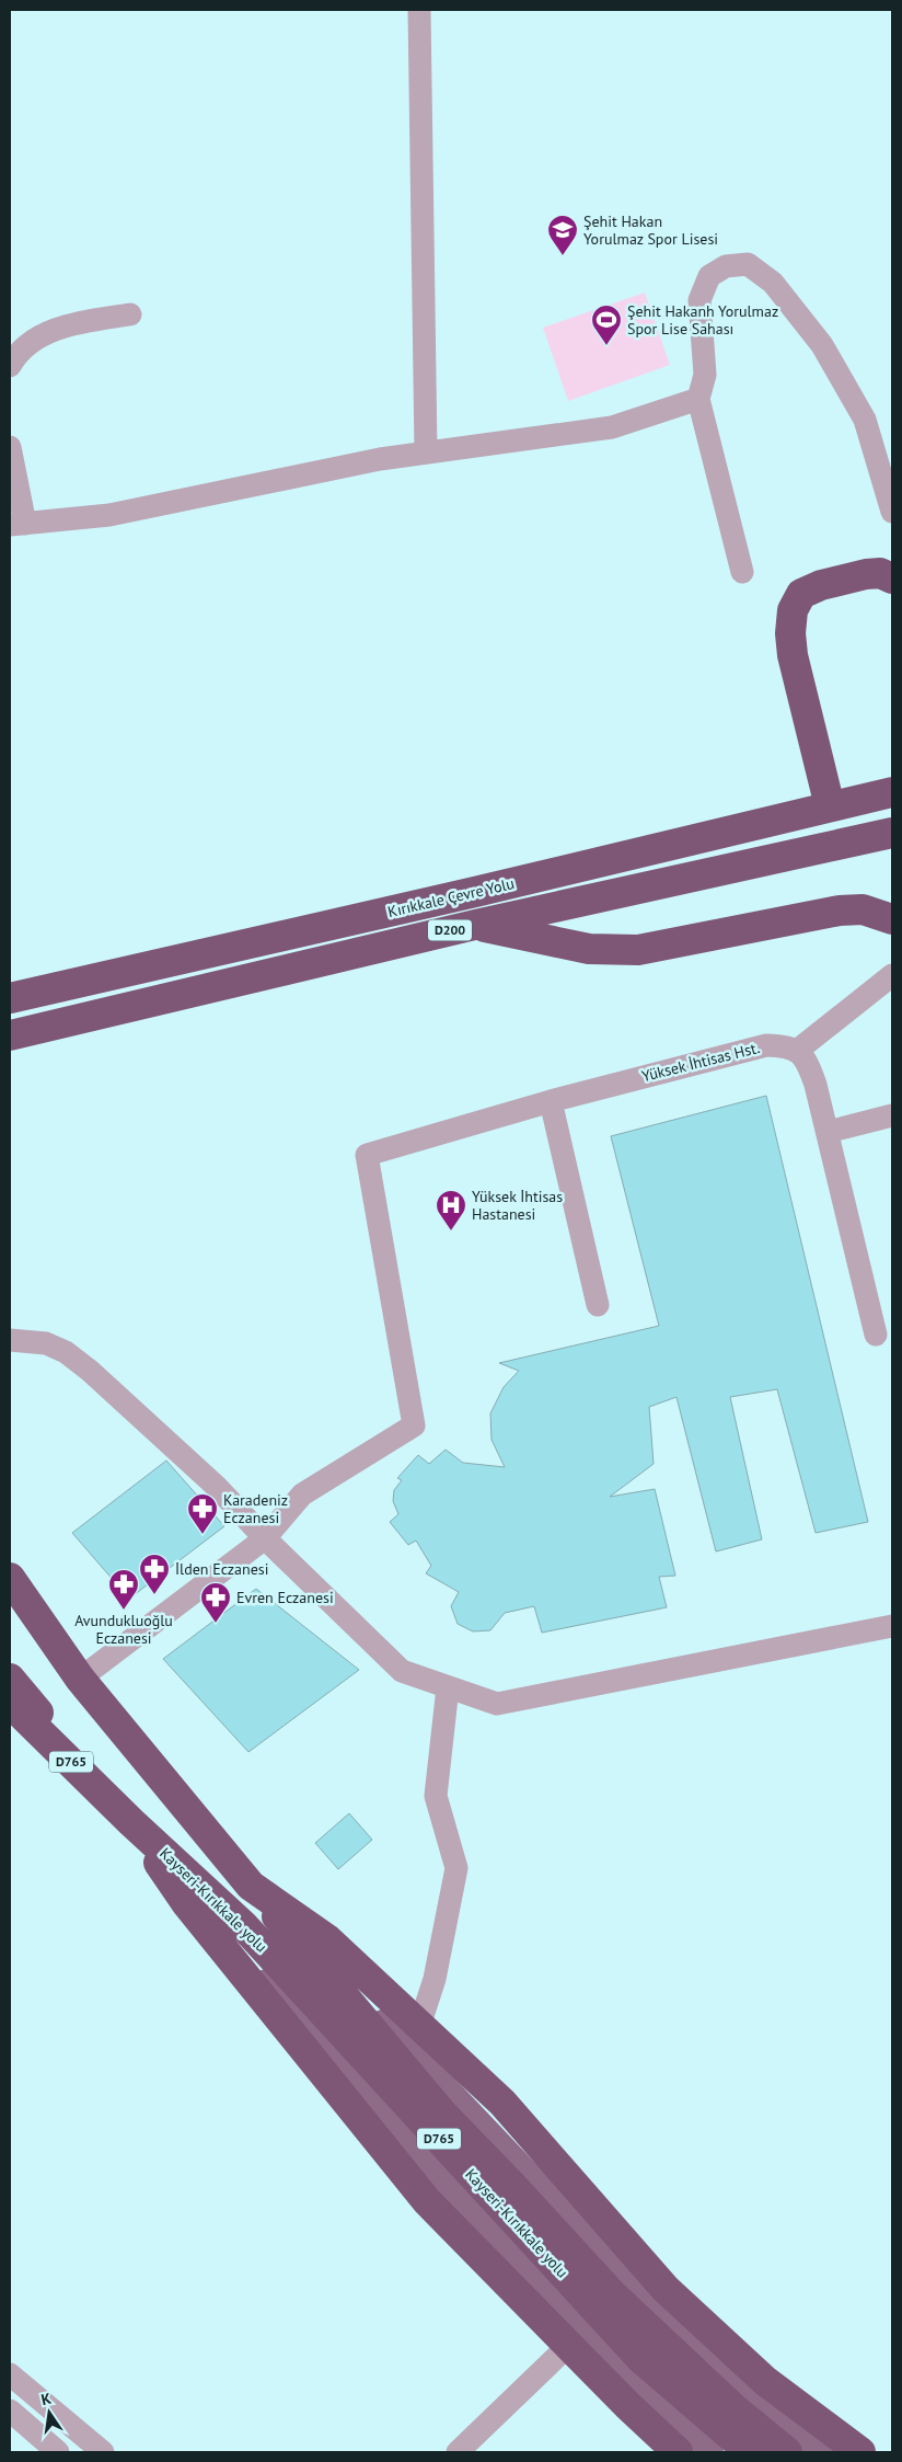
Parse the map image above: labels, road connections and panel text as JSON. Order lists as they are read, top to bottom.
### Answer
{
  "streets": {
    "highway": [
      "Kırıkkale Çevre Yolu",
      "D200",
      "D765",
      "Kayseri-Kırıkkale yolu"
    ],
    "street": ["Yüksek İhtisas Hst."]
  },
  "crossings": [
    ["D765", "Kayseri-Kırıkkale yolu"]
  ],
  "places": {
    "school or university": ["Şehit Hakan Yorulmaz Spor Lisesi"],
    "sports": ["Şehit Hakanh Yorulmaz Spor Lise Sahası"],
    "hospital": ["Yüksek İhtisas Hastanesi"],
    "pharmacy": [
      "Karadeniz Eczanesi",
      "İlden Eczanesi",
      "Avundukluoğlu Eczanesi",
      "Evren Eczanesi"
    ]
  },
  "north": "top"
}
